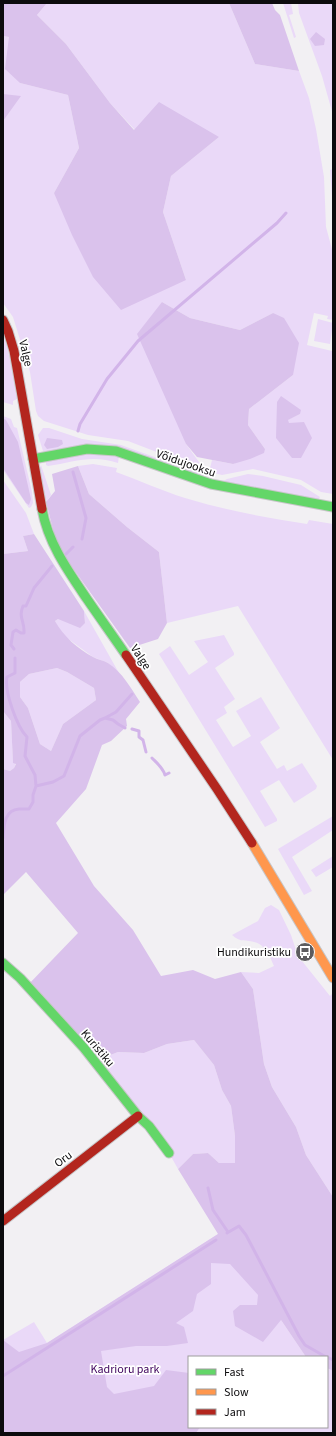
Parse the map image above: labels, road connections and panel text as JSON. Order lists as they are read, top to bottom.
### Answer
{
  "streets": {
    "street": [
      "Valge",
      "Võidujooksu",
      "Kuristiku",
      "Oru"
    ]
  },
  "crossings": [
    ["Valge", "Võidujooksu"],
    ["Kuristiku", "Oru"]
  ],
  "parks": ["Kadrioru park"],
  "places": {
    "bus stop": ["Hundikuristiku"]
  },
  "legend": ["Fast", "Slow", "Jam"]
}
